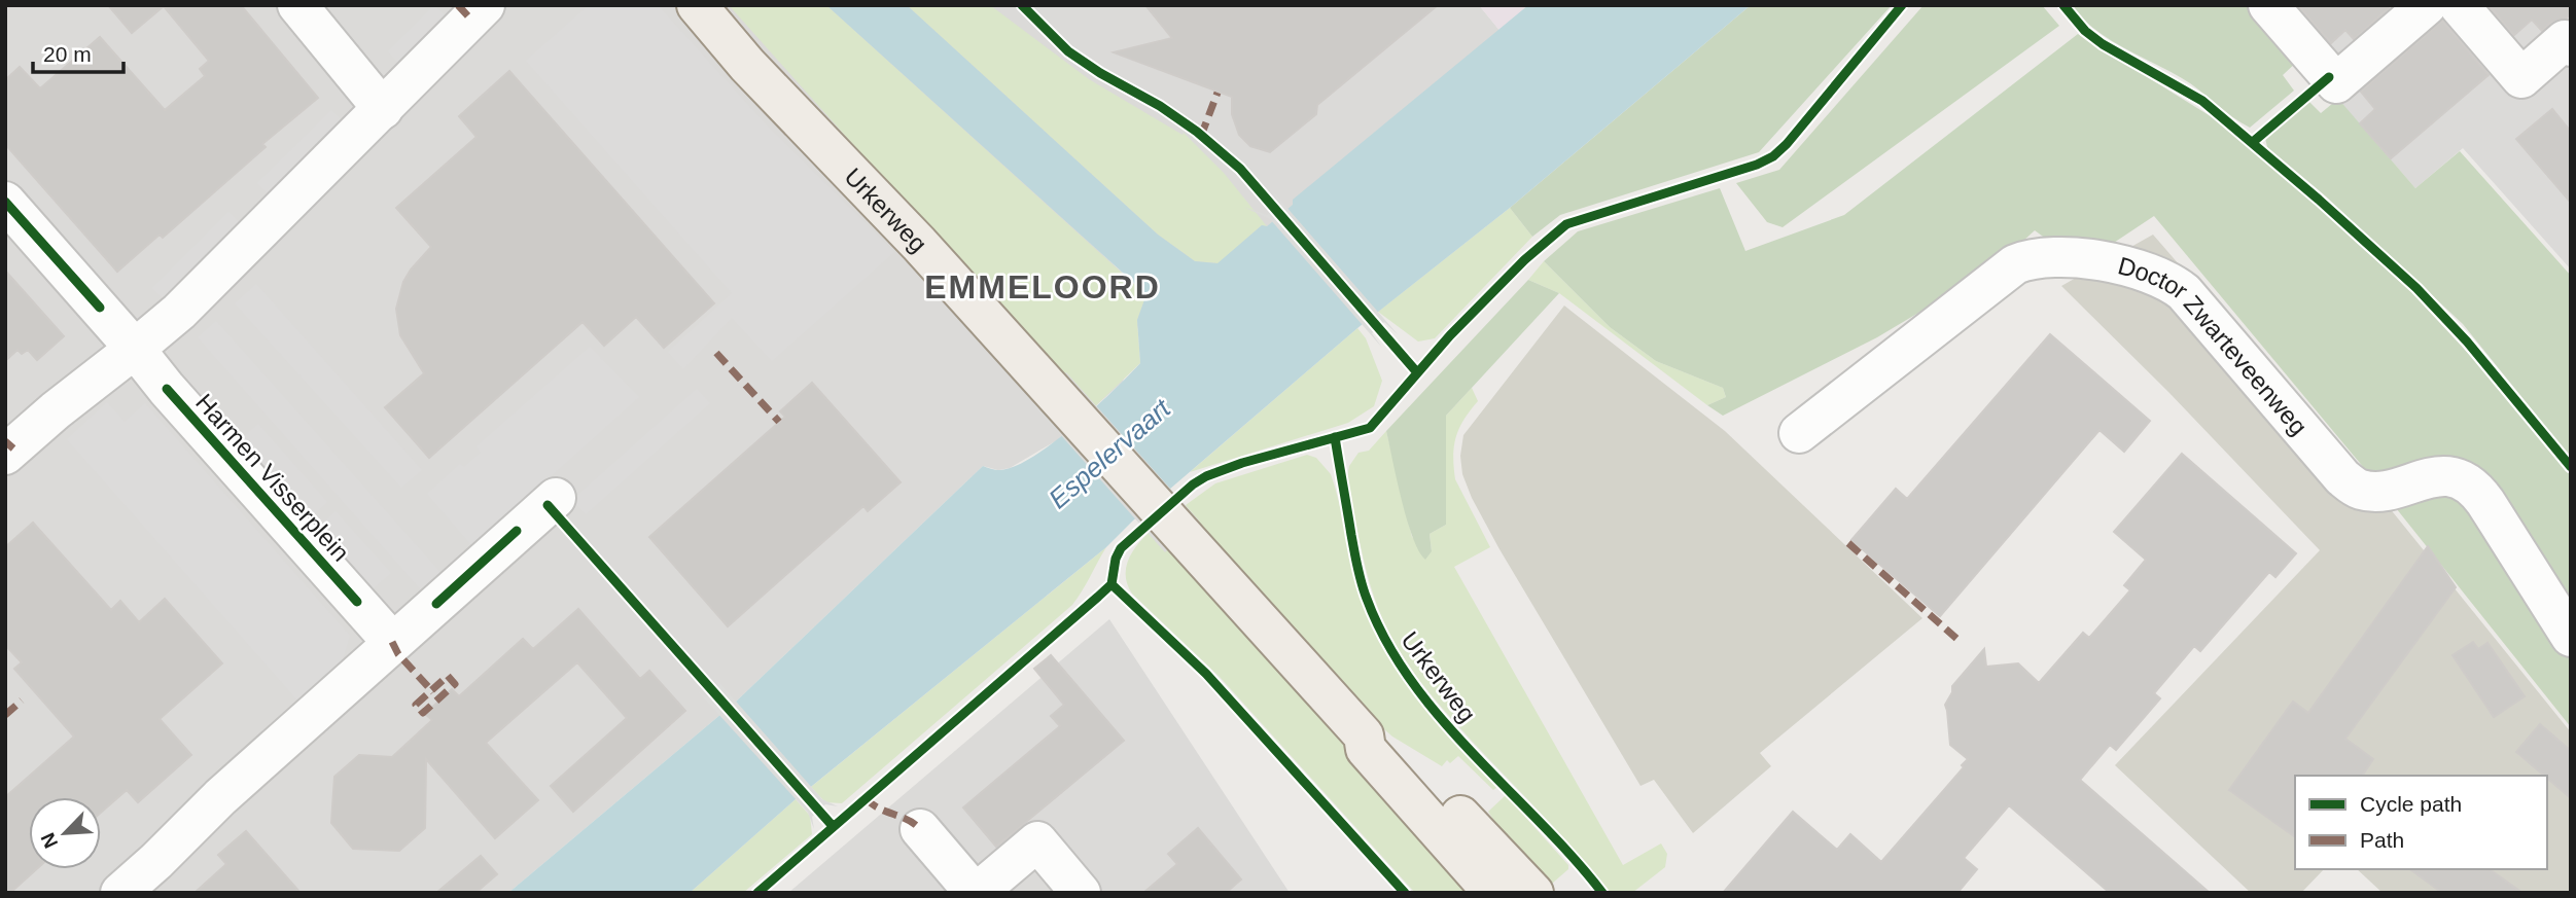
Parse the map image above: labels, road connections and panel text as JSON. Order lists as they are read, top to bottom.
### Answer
{
  "streets": {
    "main road": ["Urkerweg"],
    "street": ["Doctor Zwarteveenweg", "Harmen Visserplein"]
  },
  "districts": ["EMMELOORD"],
  "water": ["Espelervaart"],
  "legend": ["Cycle path", "Path"],
  "scale_bar": "20 m",
  "north": "bottom left"
}
